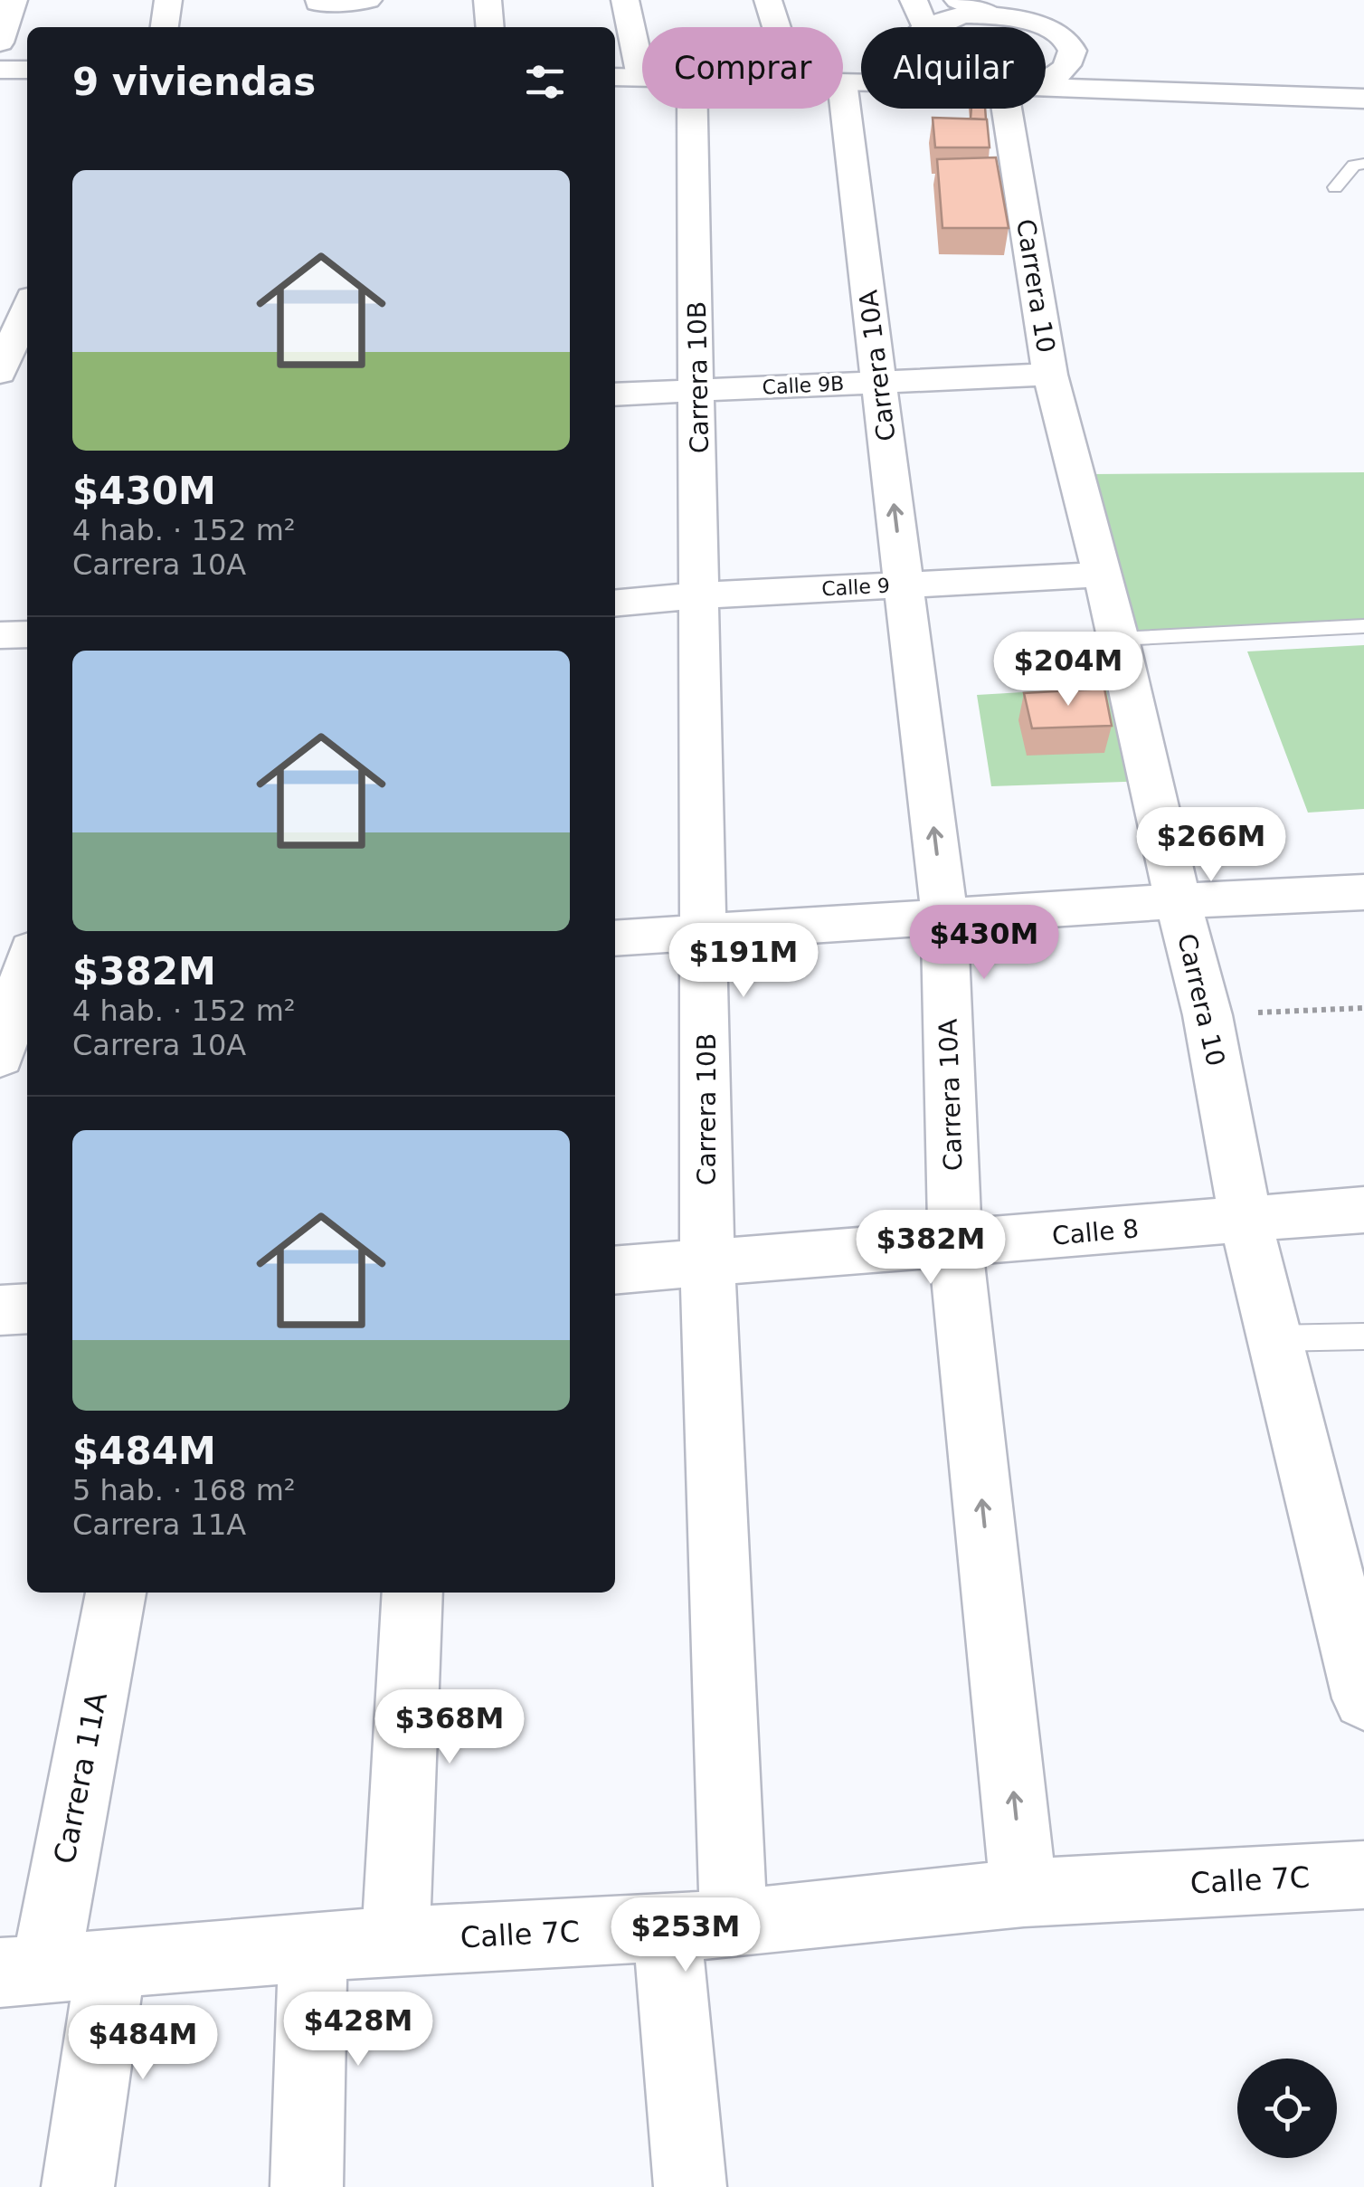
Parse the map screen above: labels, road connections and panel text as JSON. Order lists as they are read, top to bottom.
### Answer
{
  "streets": {
    "street": [
      "Carrera 10",
      "Carrera 10A",
      "Carrera 10B",
      "Calle 9B",
      "Calle 9",
      "Calle 8",
      "Carrera 11A",
      "Calle 7C"
    ]
  },
  "crossings": [
    ["Carrera 10", "Calle 9B"],
    ["Carrera 10", "Calle 9"],
    ["Carrera 10", "Calle 8"],
    ["Carrera 10A", "Calle 9B"],
    ["Carrera 10A", "Calle 9"],
    ["Carrera 10A", "Calle 8"],
    ["Carrera 10A", "Calle 7C"],
    ["Carrera 10B", "Calle 9B"],
    ["Carrera 10B", "Calle 9"],
    ["Carrera 10B", "Calle 8"],
    ["Carrera 10B", "Calle 7C"],
    ["Carrera 11A", "Calle 7C"]
  ],
  "one_way": ["Carrera 10A"],
  "page": {
    "chip": ["Comprar", "Alquilar"],
    "heading": "9 viviendas",
    "list": [
      {
        "name": "$430M",
        "note": "4 hab. · 152 m² · Carrera 10A"
      },
      {
        "name": "$382M",
        "note": "4 hab. · 152 m² · Carrera 10A"
      },
      {
        "name": "$484M",
        "note": "5 hab. · 168 m² · Carrera 11A"
      }
    ],
    "price": [
      "$204M",
      "$266M",
      "$430M",
      "$191M",
      "$382M",
      "$368M",
      "$253M",
      "$428M",
      "$484M"
    ]
  }
}
